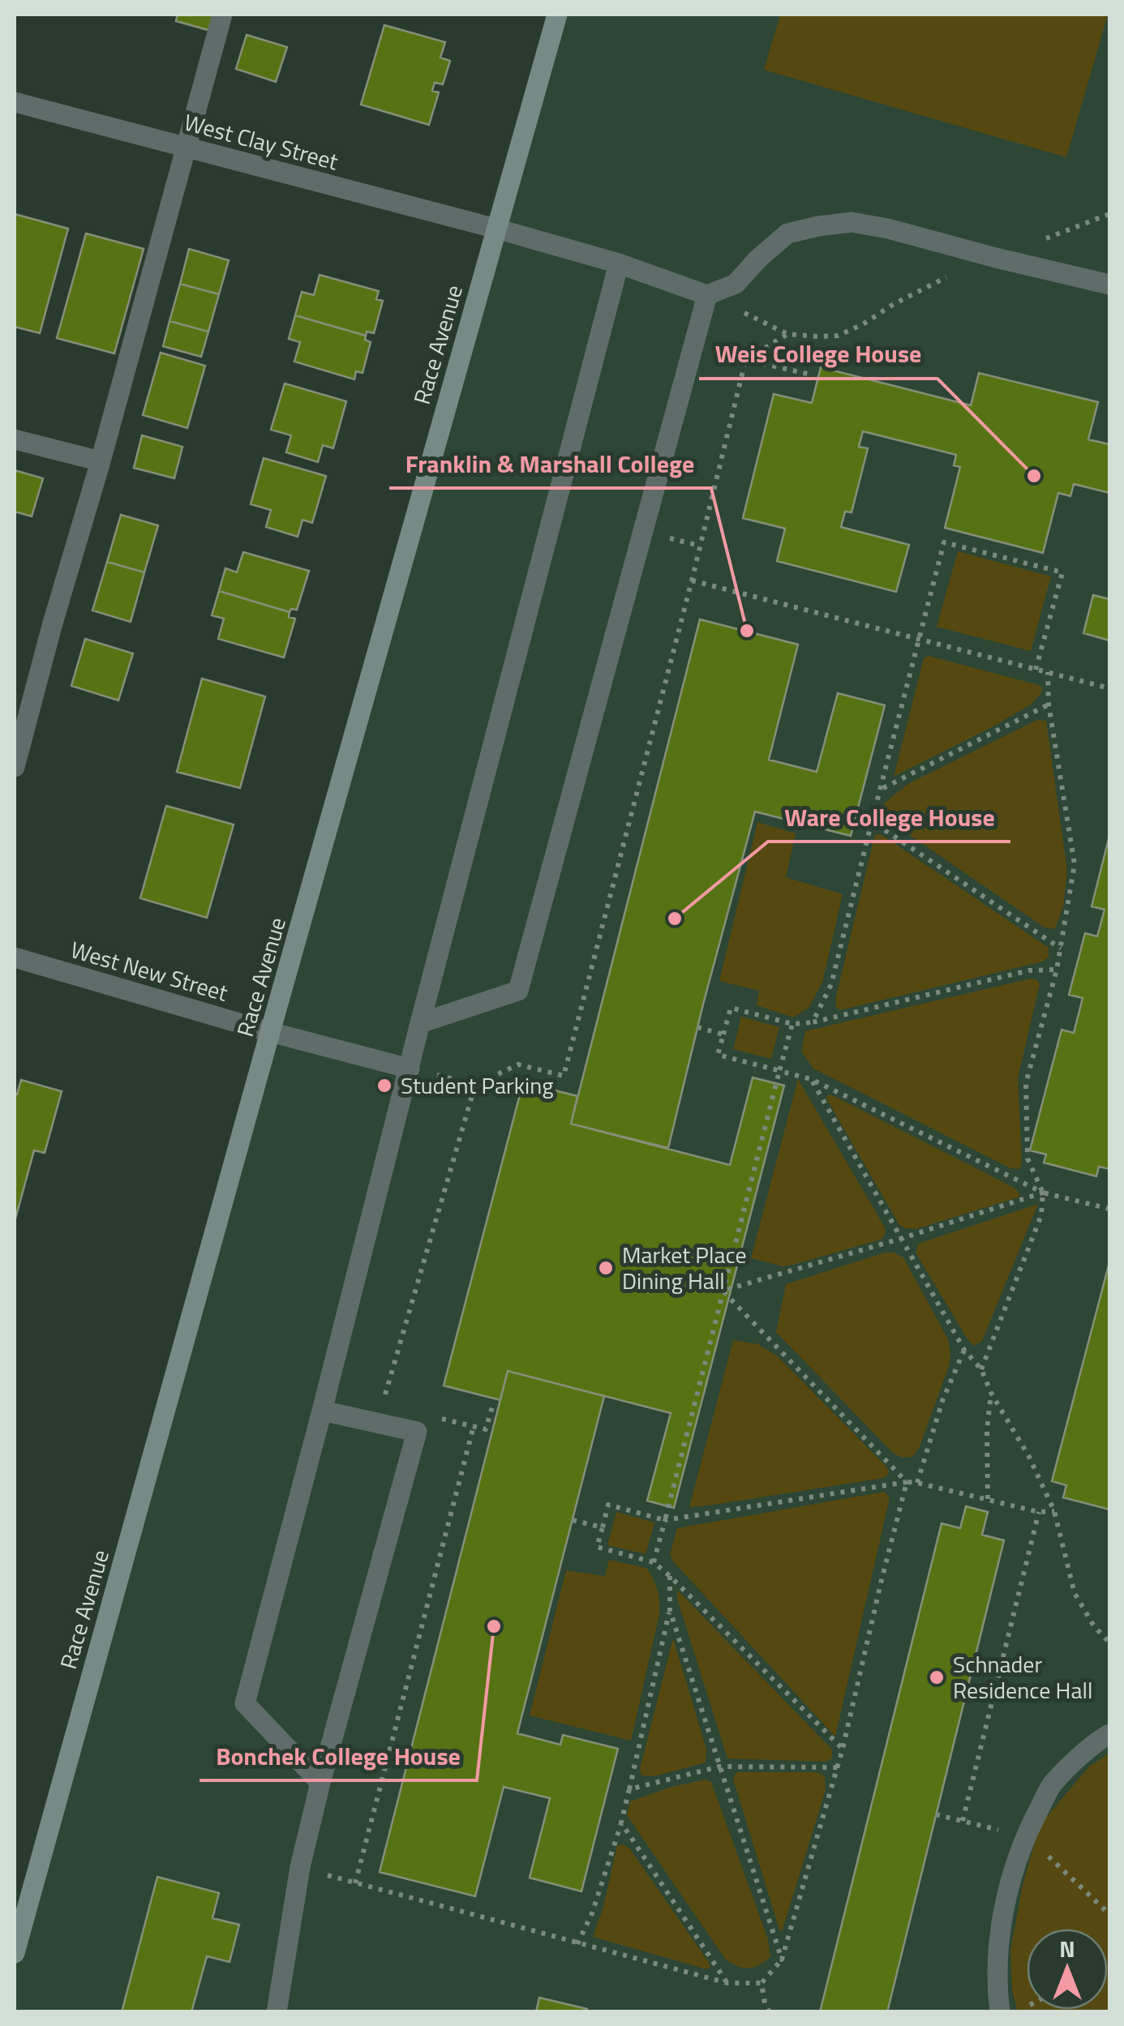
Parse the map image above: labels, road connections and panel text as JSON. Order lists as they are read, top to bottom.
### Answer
{
  "streets": {
    "main road": ["Race Avenue"],
    "street": ["West Clay Street", "West New Street"]
  },
  "crossings": [
    ["West Clay Street", "Race Avenue"],
    ["Race Avenue", "West New Street"]
  ],
  "places": [
    "Weis College House",
    "Franklin & Marshall College",
    "Ware College House",
    "Student Parking",
    "Market Place Dining Hall",
    "Bonchek College House",
    "Schnader Residence Hall"
  ],
  "north": "top"
}
